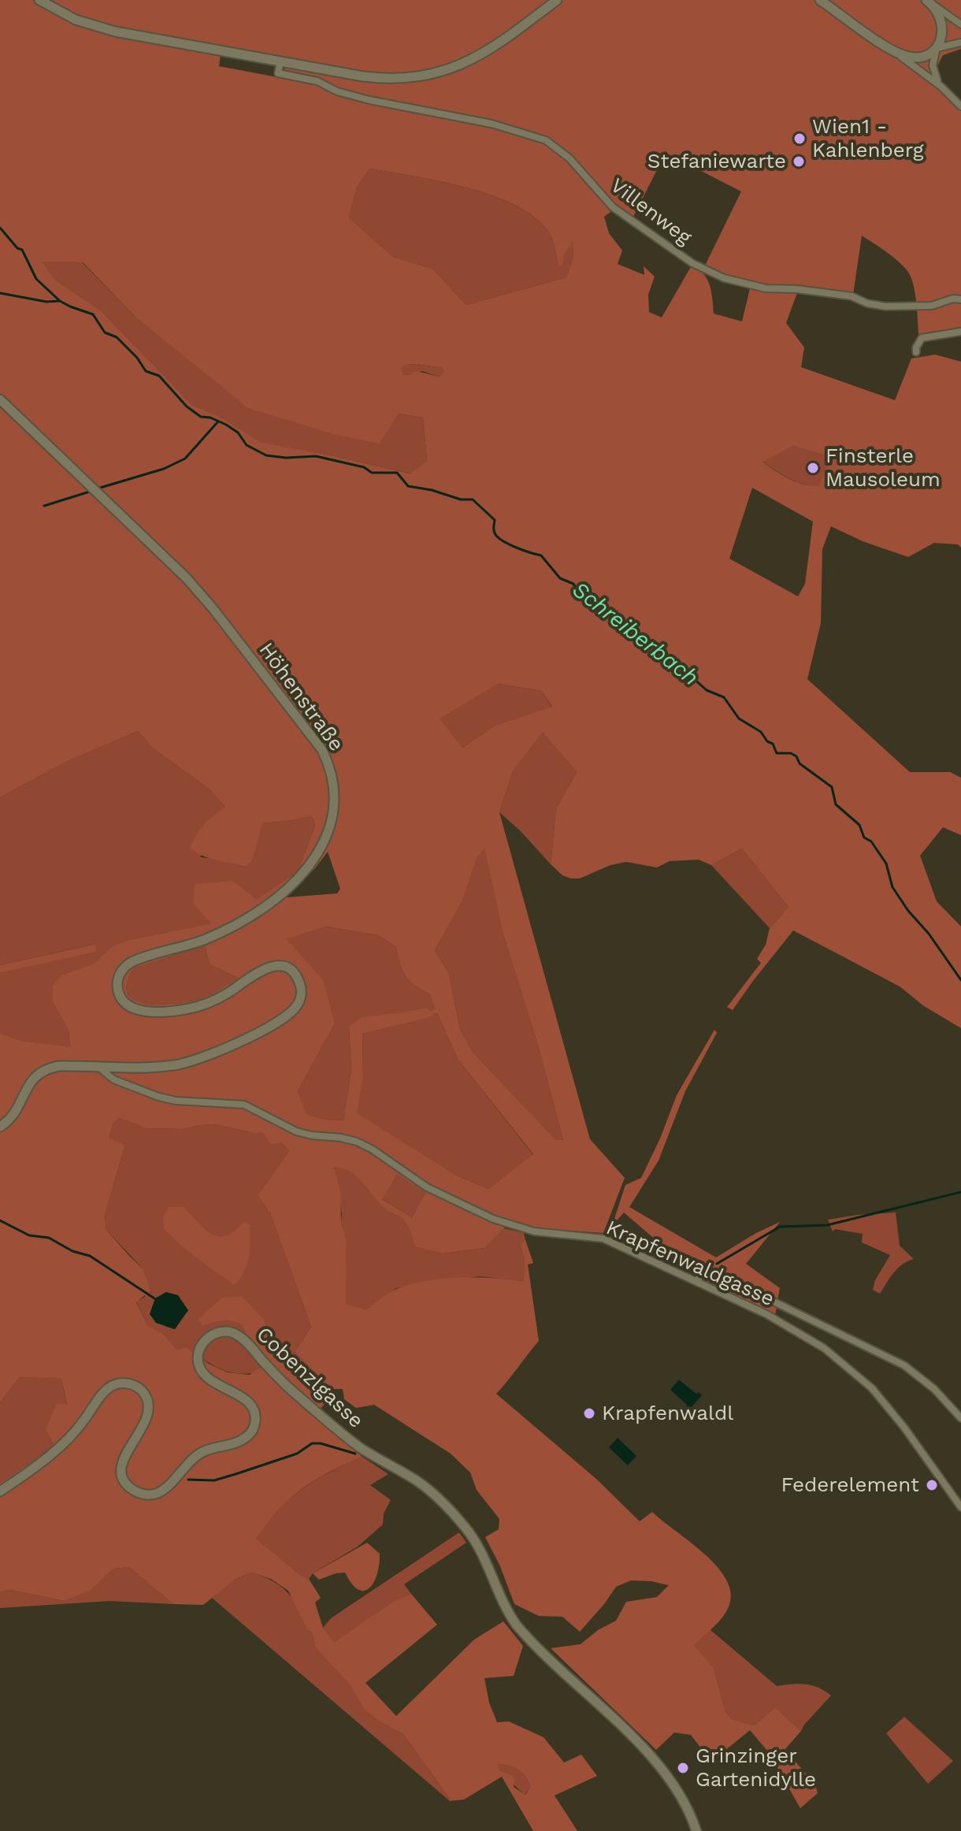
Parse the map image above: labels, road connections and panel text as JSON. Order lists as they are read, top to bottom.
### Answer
{
  "streets": {
    "street": [
      "Villenweg",
      "Höhenstraße",
      "Krapfenwaldgasse",
      "Cobenzlgasse"
    ]
  },
  "crossings": [
    ["Höhenstraße", "Krapfenwaldgasse"]
  ],
  "water": ["Schreiberbach"],
  "places": [
    "Wien1 - Kahlenberg",
    "Stefaniewarte",
    "Finsterle Mausoleum",
    "Krapfenwaldl",
    "Federelement",
    "Grinzinger Gartenidylle"
  ]
}
